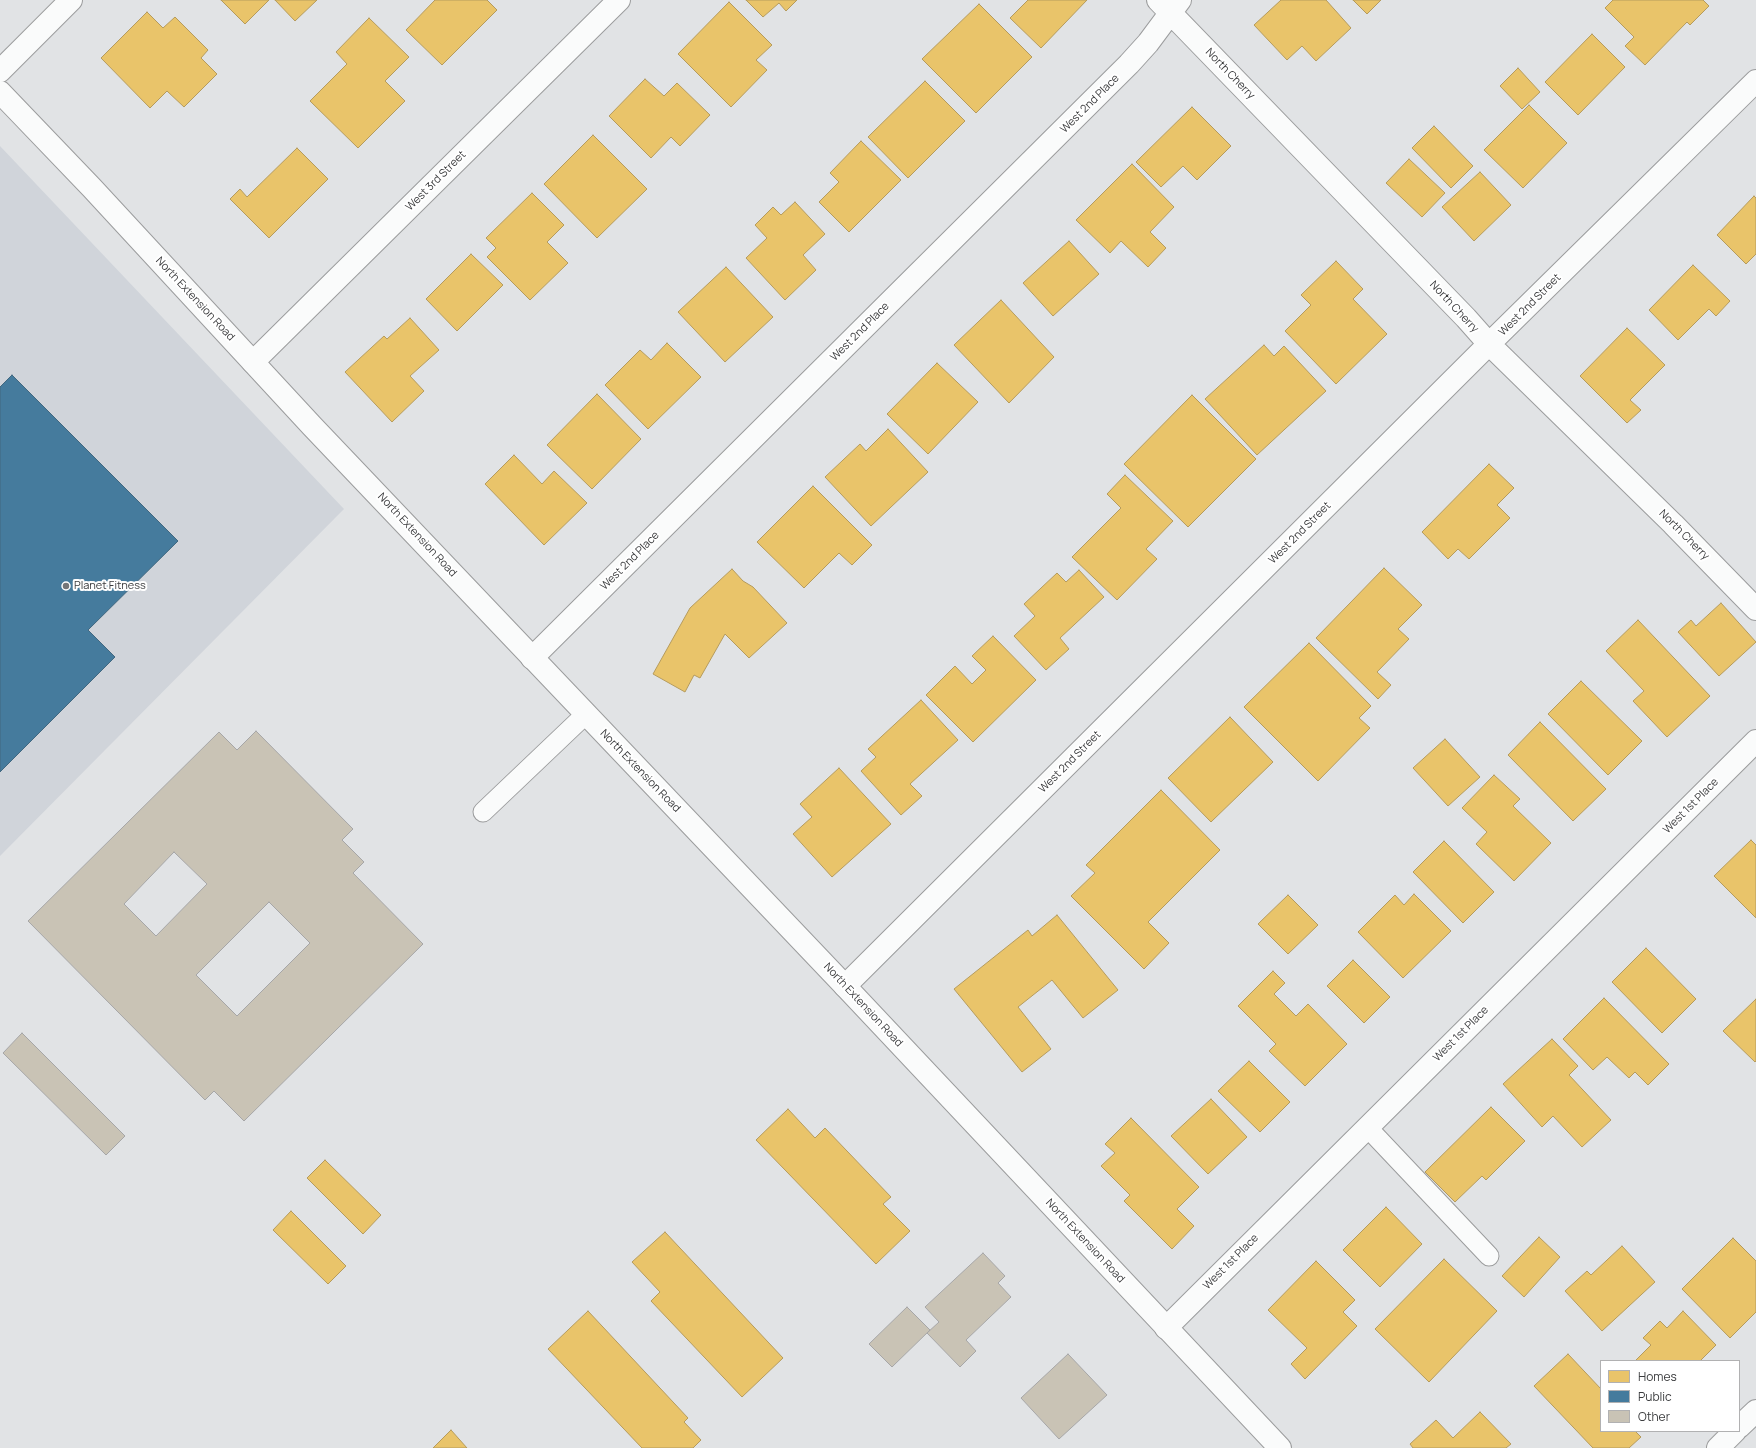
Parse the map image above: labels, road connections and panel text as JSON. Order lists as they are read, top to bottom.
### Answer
{
  "streets": {
    "street": [
      "North Cherry",
      "West 2nd Place",
      "West 3rd Street",
      "North Extension Road",
      "West 2nd Street",
      "West 1st Place"
    ]
  },
  "crossings": [
    ["North Cherry", "West 2nd Place"],
    ["North Cherry", "West 2nd Street"],
    ["West 2nd Place", "North Extension Road"],
    ["West 3rd Street", "North Extension Road"],
    ["North Extension Road", "West 2nd Street"],
    ["North Extension Road", "West 1st Place"]
  ],
  "places": ["Planet Fitness"],
  "legend": ["Homes", "Public", "Other"]
}
